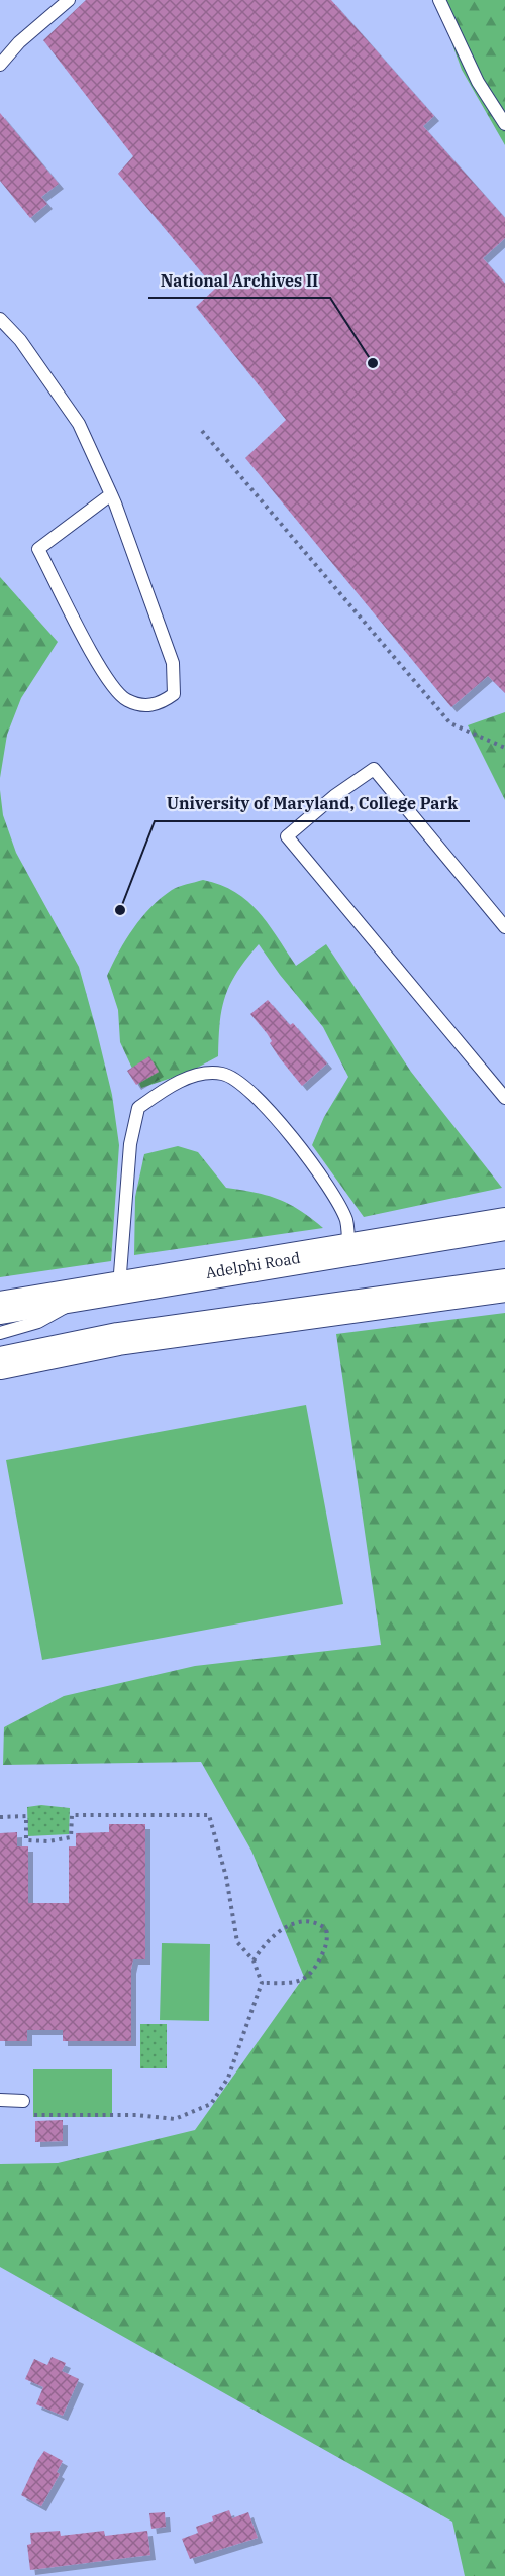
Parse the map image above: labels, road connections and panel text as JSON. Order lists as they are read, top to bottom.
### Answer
{
  "streets": {
    "main road": ["Adelphi Road"]
  },
  "places": ["National Archives II", "University of Maryland, College Park"]
}
